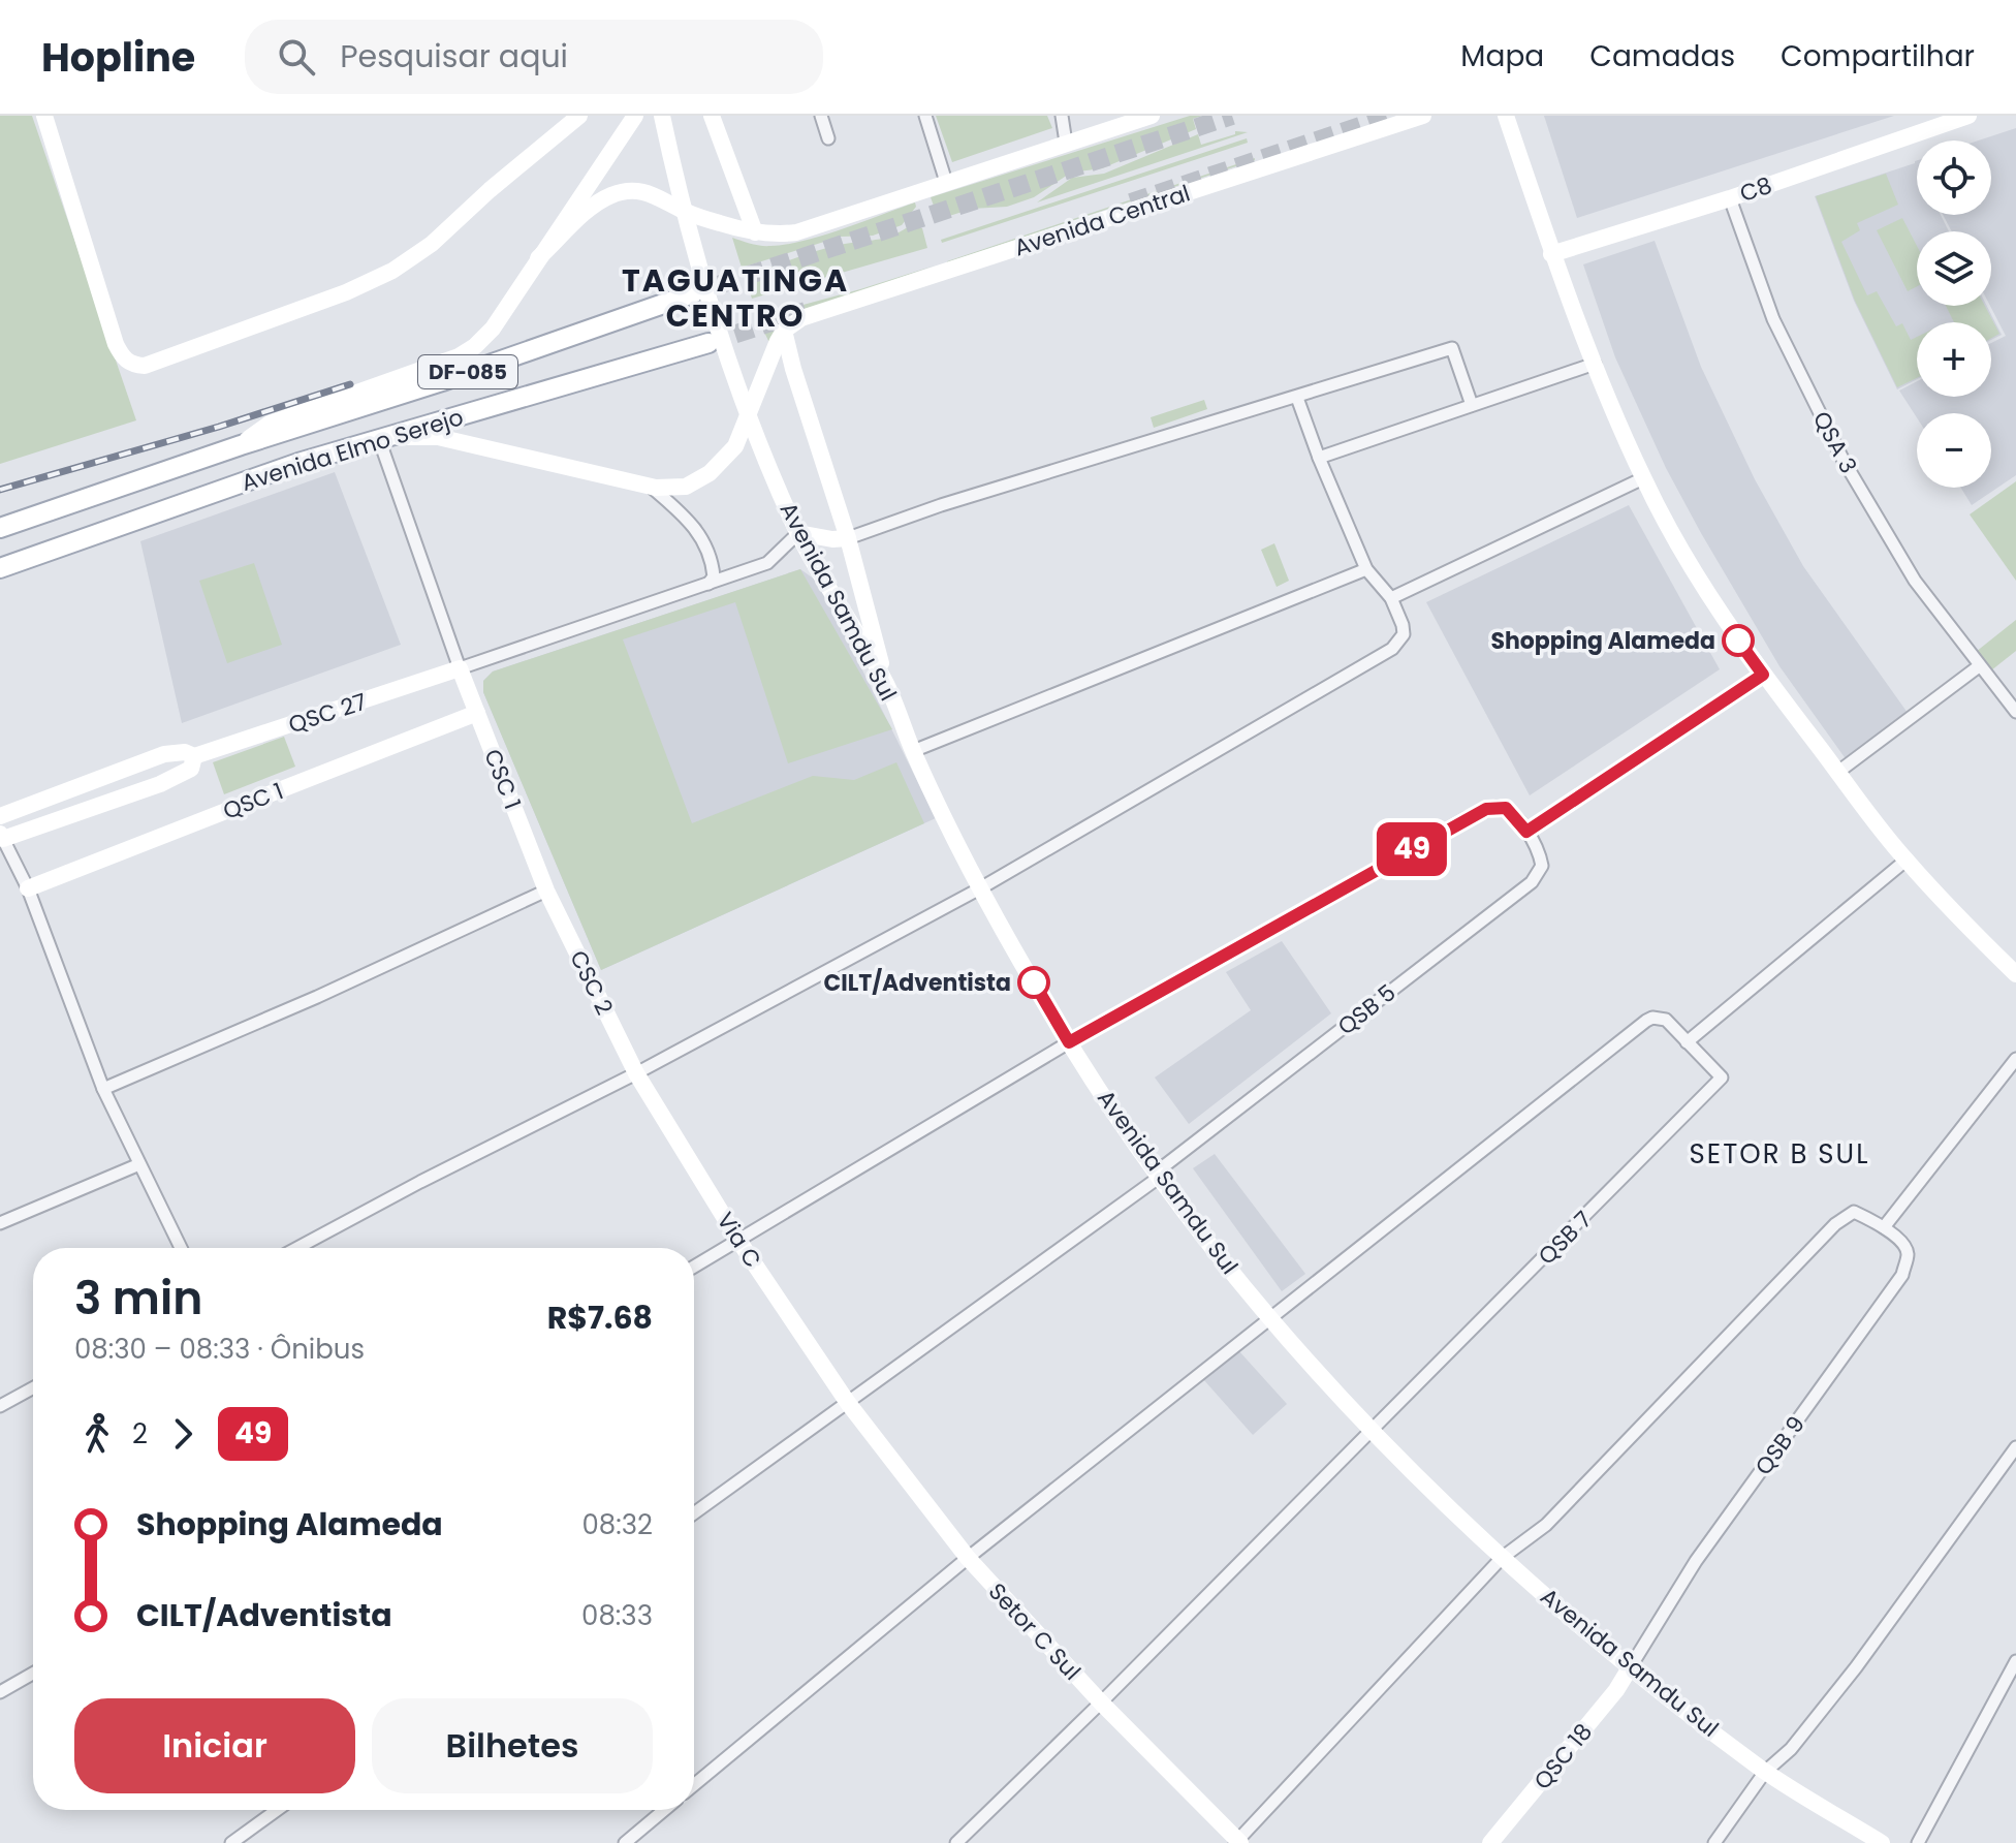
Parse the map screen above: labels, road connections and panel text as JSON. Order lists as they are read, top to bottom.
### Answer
{
  "streets": {
    "main road": [
      "C8",
      "Avenida Central",
      "DF-085",
      "Avenida Elmo Serejo",
      "Avenida Samdu Sul",
      "QSC 27",
      "CSC 1",
      "QSC 1",
      "CSC 2",
      "Via C",
      "Setor C Sul",
      "QSC 18"
    ],
    "street": [
      "QSA 3",
      "QSB 5",
      "QSB 7",
      "QSB 9"
    ]
  },
  "crossings": [
    ["C8", "QSA 3"],
    ["Avenida Samdu Sul", "QSB 5"],
    ["Avenida Samdu Sul", "QSB 7"],
    ["Avenida Samdu Sul", "QSB 9"],
    ["Avenida Samdu Sul", "QSC 18"],
    ["QSC 27", "CSC 1"],
    ["CSC 1", "QSC 1"],
    ["CSC 1", "CSC 2"],
    ["CSC 2", "Via C"],
    ["Via C", "Setor C Sul"],
    ["QSB 9", "QSC 18"]
  ],
  "districts": ["TAGUATINGA CENTRO", "SETOR B SUL"],
  "places": ["Shopping Alameda", "CILT/Adventista"],
  "lines": ["bus line 49"],
  "page": {
    "header": "Hopline",
    "search": "Pesquisar aqui",
    "nav": ["Mapa", "Camadas", "Compartilhar"],
    "on_map": "49",
    "map_buttons": ["+", "−"],
    "heading": ["3 min", "08:30 – 08:33 · Ônibus", "R$7.68"],
    "legs": ["2", "49"],
    "list": [
      {
        "name": "Shopping Alameda",
        "value": "08:32"
      },
      {
        "name": "CILT/Adventista",
        "value": "08:33"
      }
    ],
    "buttons": ["Iniciar", "Bilhetes"]
  }
}
